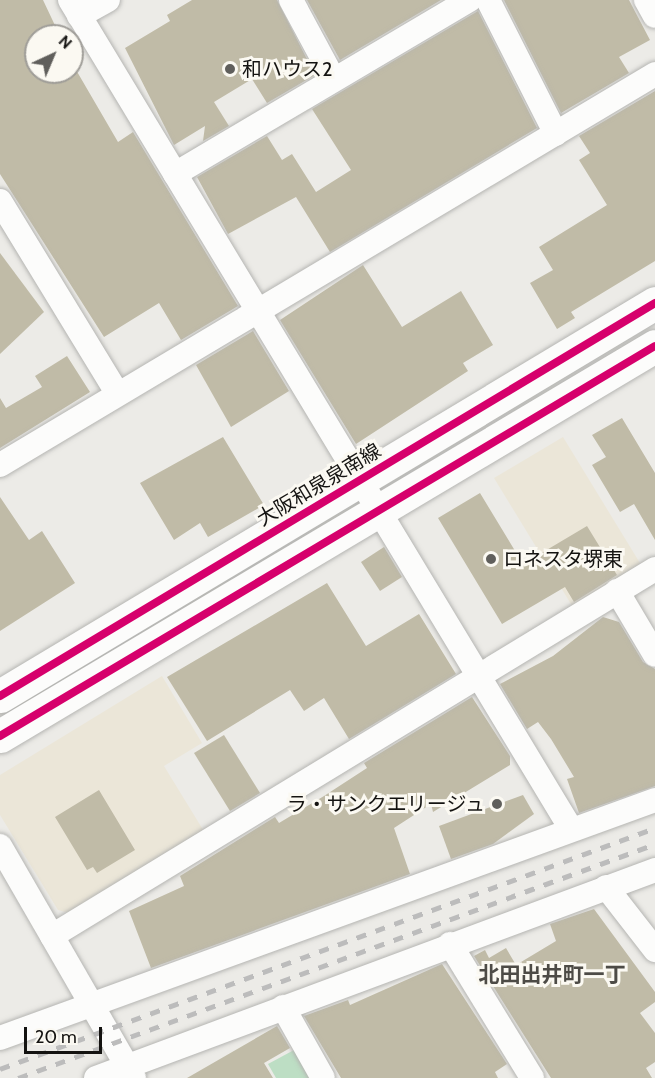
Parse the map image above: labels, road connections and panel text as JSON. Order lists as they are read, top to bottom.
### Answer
{
  "streets": {
    "main road": ["大阪和泉泉南線"]
  },
  "districts": ["北田出井町一丁"],
  "places": ["和ハウス2", "ロネスタ堺東", "ラ・サンクエリージュ"],
  "scale_bar": "20 m",
  "north": "top right"
}
